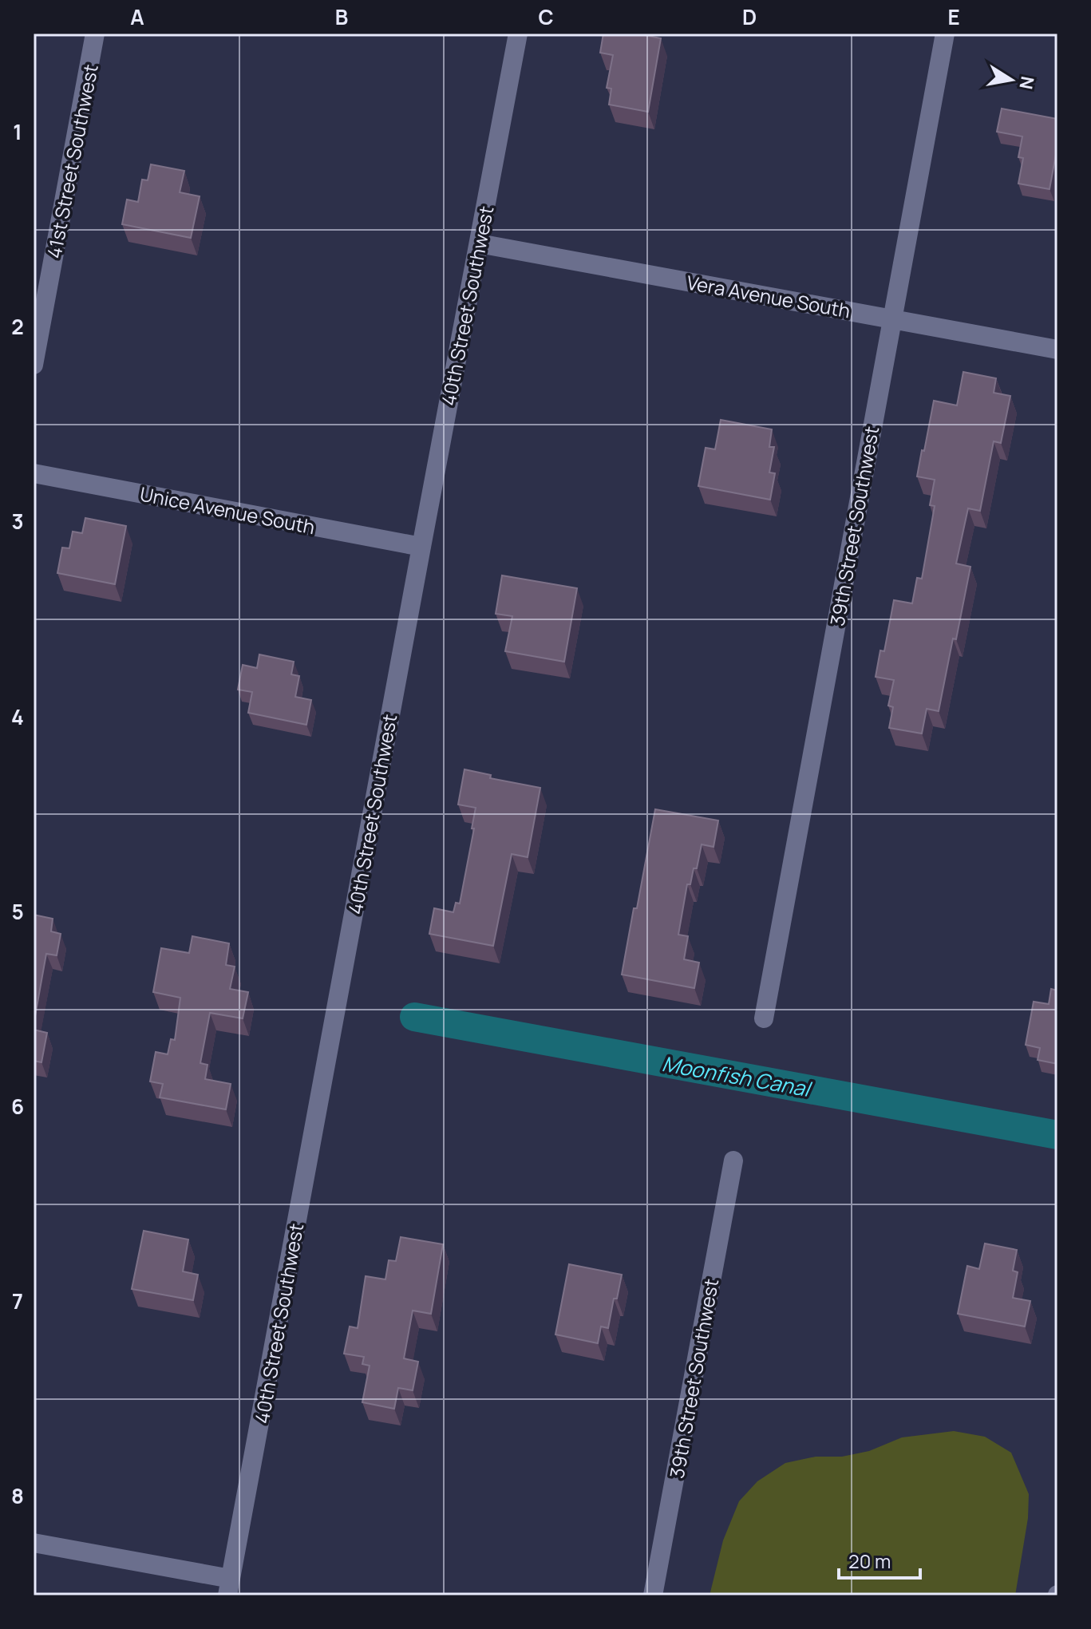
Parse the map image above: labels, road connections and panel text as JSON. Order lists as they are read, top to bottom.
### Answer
{
  "streets": {
    "street": [
      "41st Street Southwest",
      "Vera Avenue South",
      "40th Street Southwest",
      "Unice Avenue South",
      "39th Street Southwest"
    ]
  },
  "crossings": [
    ["Vera Avenue South", "40th Street Southwest"],
    ["Vera Avenue South", "39th Street Southwest"],
    ["40th Street Southwest", "Unice Avenue South"]
  ],
  "water": ["Moonfish Canal"],
  "scale_bar": "20 m",
  "north": "right",
  "grid": {
    "columns": [
      "A",
      "B",
      "C",
      "D",
      "E"
    ],
    "rows": [
      "1",
      "2",
      "3",
      "4",
      "5",
      "6",
      "7",
      "8"
    ]
  }
}
